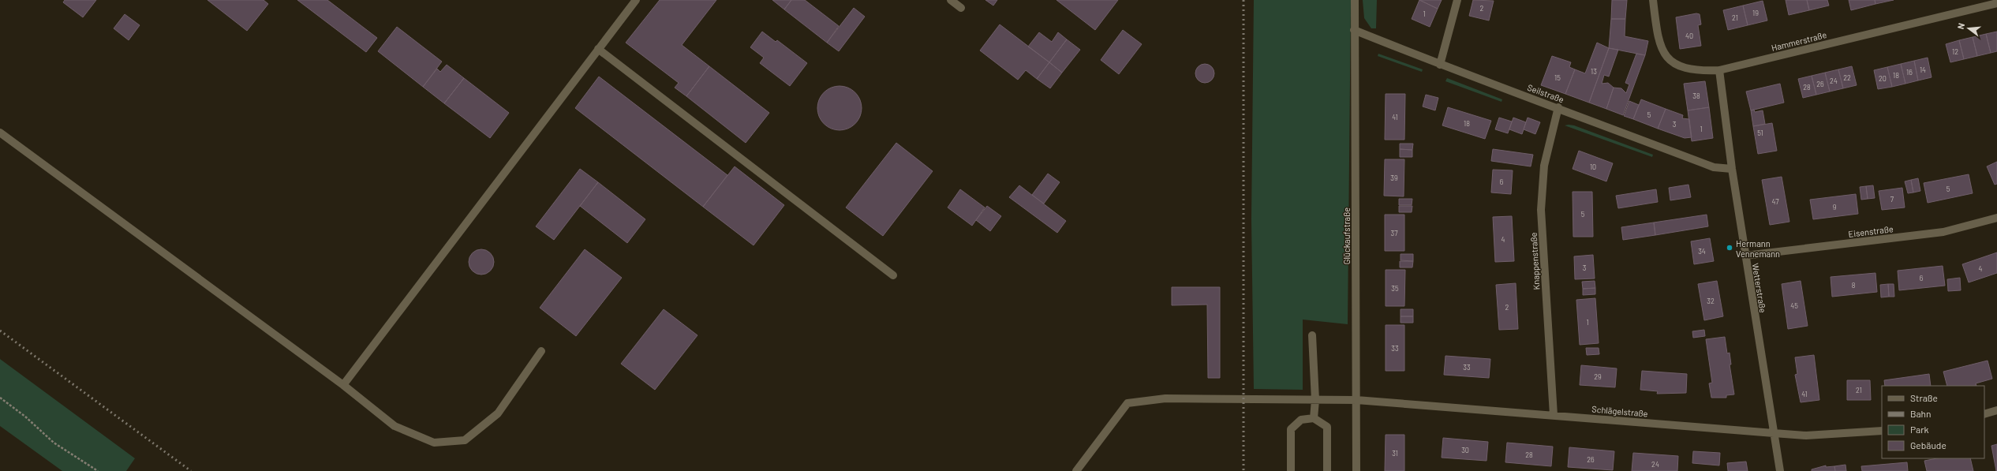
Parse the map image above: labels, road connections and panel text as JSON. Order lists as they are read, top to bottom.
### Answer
{
  "streets": {
    "street": [
      "Hammerstraße",
      "Seilstraße",
      "Eisenstraße",
      "Glückaufstraße",
      "Knappenstraße",
      "Wetterstraße",
      "Schlägelstraße"
    ]
  },
  "crossings": [
    ["Hammerstraße", "Wetterstraße"],
    ["Seilstraße", "Glückaufstraße"],
    ["Seilstraße", "Knappenstraße"],
    ["Seilstraße", "Wetterstraße"],
    ["Eisenstraße", "Wetterstraße"],
    ["Glückaufstraße", "Schlägelstraße"],
    ["Knappenstraße", "Schlägelstraße"],
    ["Wetterstraße", "Schlägelstraße"]
  ],
  "places": ["Hermann Vennemann"],
  "house_numbers": [
    "2",
    "19",
    "1",
    "21",
    "40",
    "12",
    "14",
    "13",
    "16",
    "18",
    "15",
    "22",
    "20",
    "24",
    "26",
    "28",
    "38",
    "5",
    "41",
    "18",
    "3",
    "1",
    "51",
    "10",
    "39",
    "6",
    "5",
    "7",
    "47",
    "9",
    "5",
    "37",
    "4",
    "34",
    "3",
    "4",
    "6",
    "8",
    "35",
    "32",
    "45",
    "2",
    "1",
    "33",
    "33",
    "29",
    "21",
    "41",
    "30",
    "31",
    "28",
    "26",
    "24"
  ],
  "legend": [
    "Straße",
    "Bahn",
    "Park",
    "Gebäude"
  ],
  "north": "left"
}
